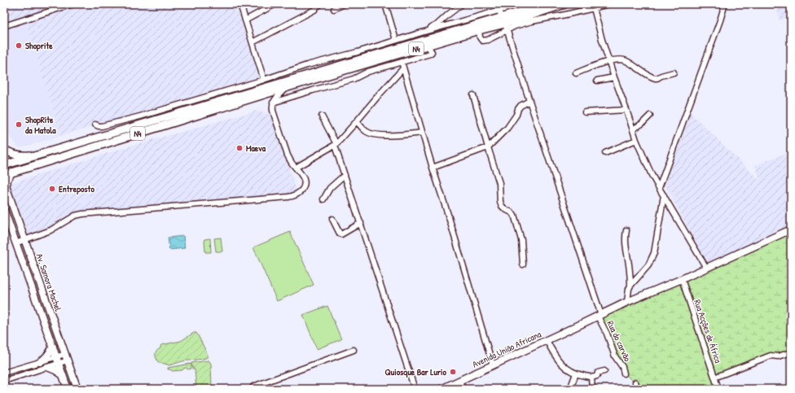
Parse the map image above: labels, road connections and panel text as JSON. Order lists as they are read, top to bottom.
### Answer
{
  "streets": {
    "highway": ["N4"],
    "main road": ["Av. Samora Machel", "Avenida União Africana"],
    "street": ["Rua Acções de África", "Rua do carvão"]
  },
  "crossings": [
    ["N4", "Rua do carvão"],
    ["Rua Acções de África", "Avenida União Africana"],
    ["Rua do carvão", "Avenida União Africana"]
  ],
  "places": [
    "Shoprite",
    "ShopRite da Matola",
    "Maeva",
    "Entreposto",
    "Quiosque Bar Lurio"
  ]
}
